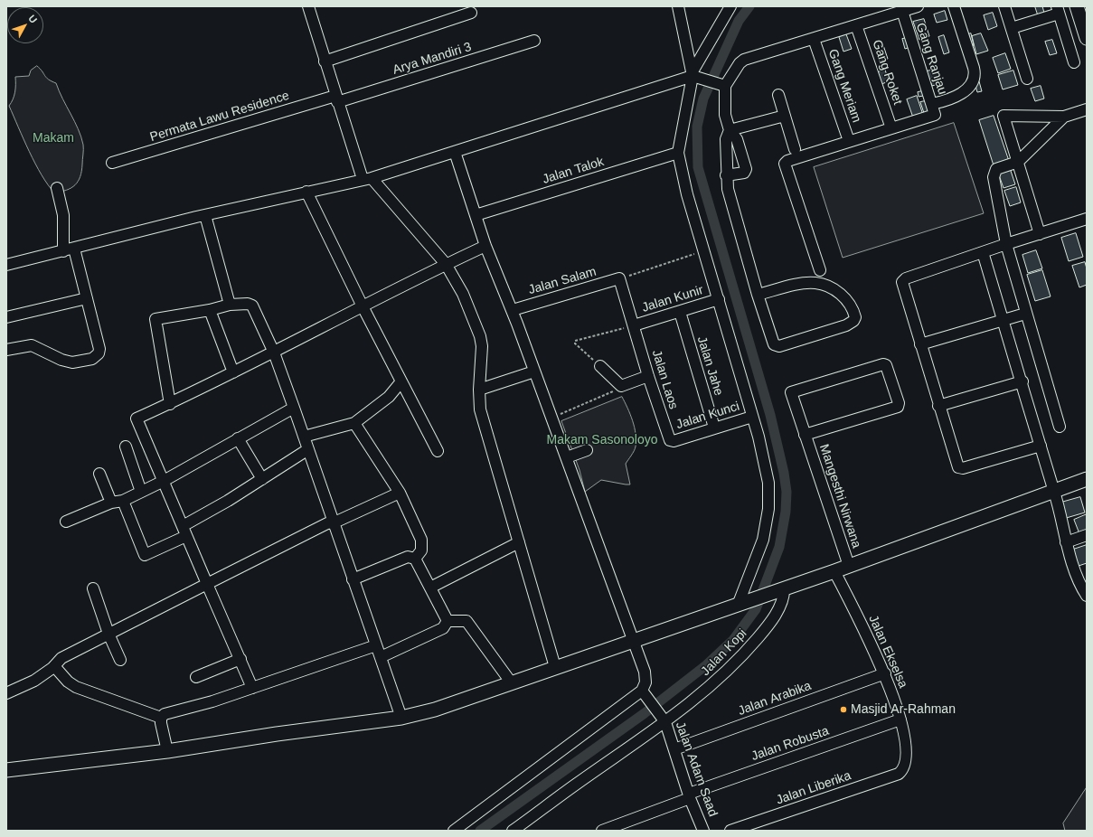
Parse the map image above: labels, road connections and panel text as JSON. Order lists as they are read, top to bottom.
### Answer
{
  "streets": {
    "street": [
      "Arya Mandiri 3",
      "Gang Ranjau",
      "Gang Roket",
      "Gang Meriam",
      "Permata Lawu Residence",
      "Jalan Talok",
      "Jalan Salam",
      "Jalan Kunir",
      "Jalan Jahe",
      "Jalan Laos",
      "Jalan Kunci",
      "Mangesthi Nirwana",
      "Jalan Ekselsa",
      "Jalan Kopi",
      "Jalan Arabika",
      "Jalan Robusta",
      "Jalan Adam Saad",
      "Jalan Liberika"
    ]
  },
  "crossings": [
    ["Arya Mandiri 3", "Permata Lawu Residence"],
    ["Jalan Salam", "Jalan Laos"],
    ["Jalan Kunir", "Jalan Jahe"],
    ["Jalan Kunir", "Jalan Laos"],
    ["Jalan Jahe", "Jalan Kunci"],
    ["Jalan Laos", "Jalan Kunci"],
    ["Jalan Ekselsa", "Jalan Arabika"],
    ["Jalan Ekselsa", "Jalan Robusta"],
    ["Jalan Ekselsa", "Jalan Liberika"],
    ["Jalan Kopi", "Jalan Adam Saad"],
    ["Jalan Arabika", "Jalan Adam Saad"],
    ["Jalan Robusta", "Jalan Adam Saad"]
  ],
  "parks": ["Makam", "Makam Sasonoloyo"],
  "places": ["Masjid Ar-Rahman"],
  "north": "top right"
}
